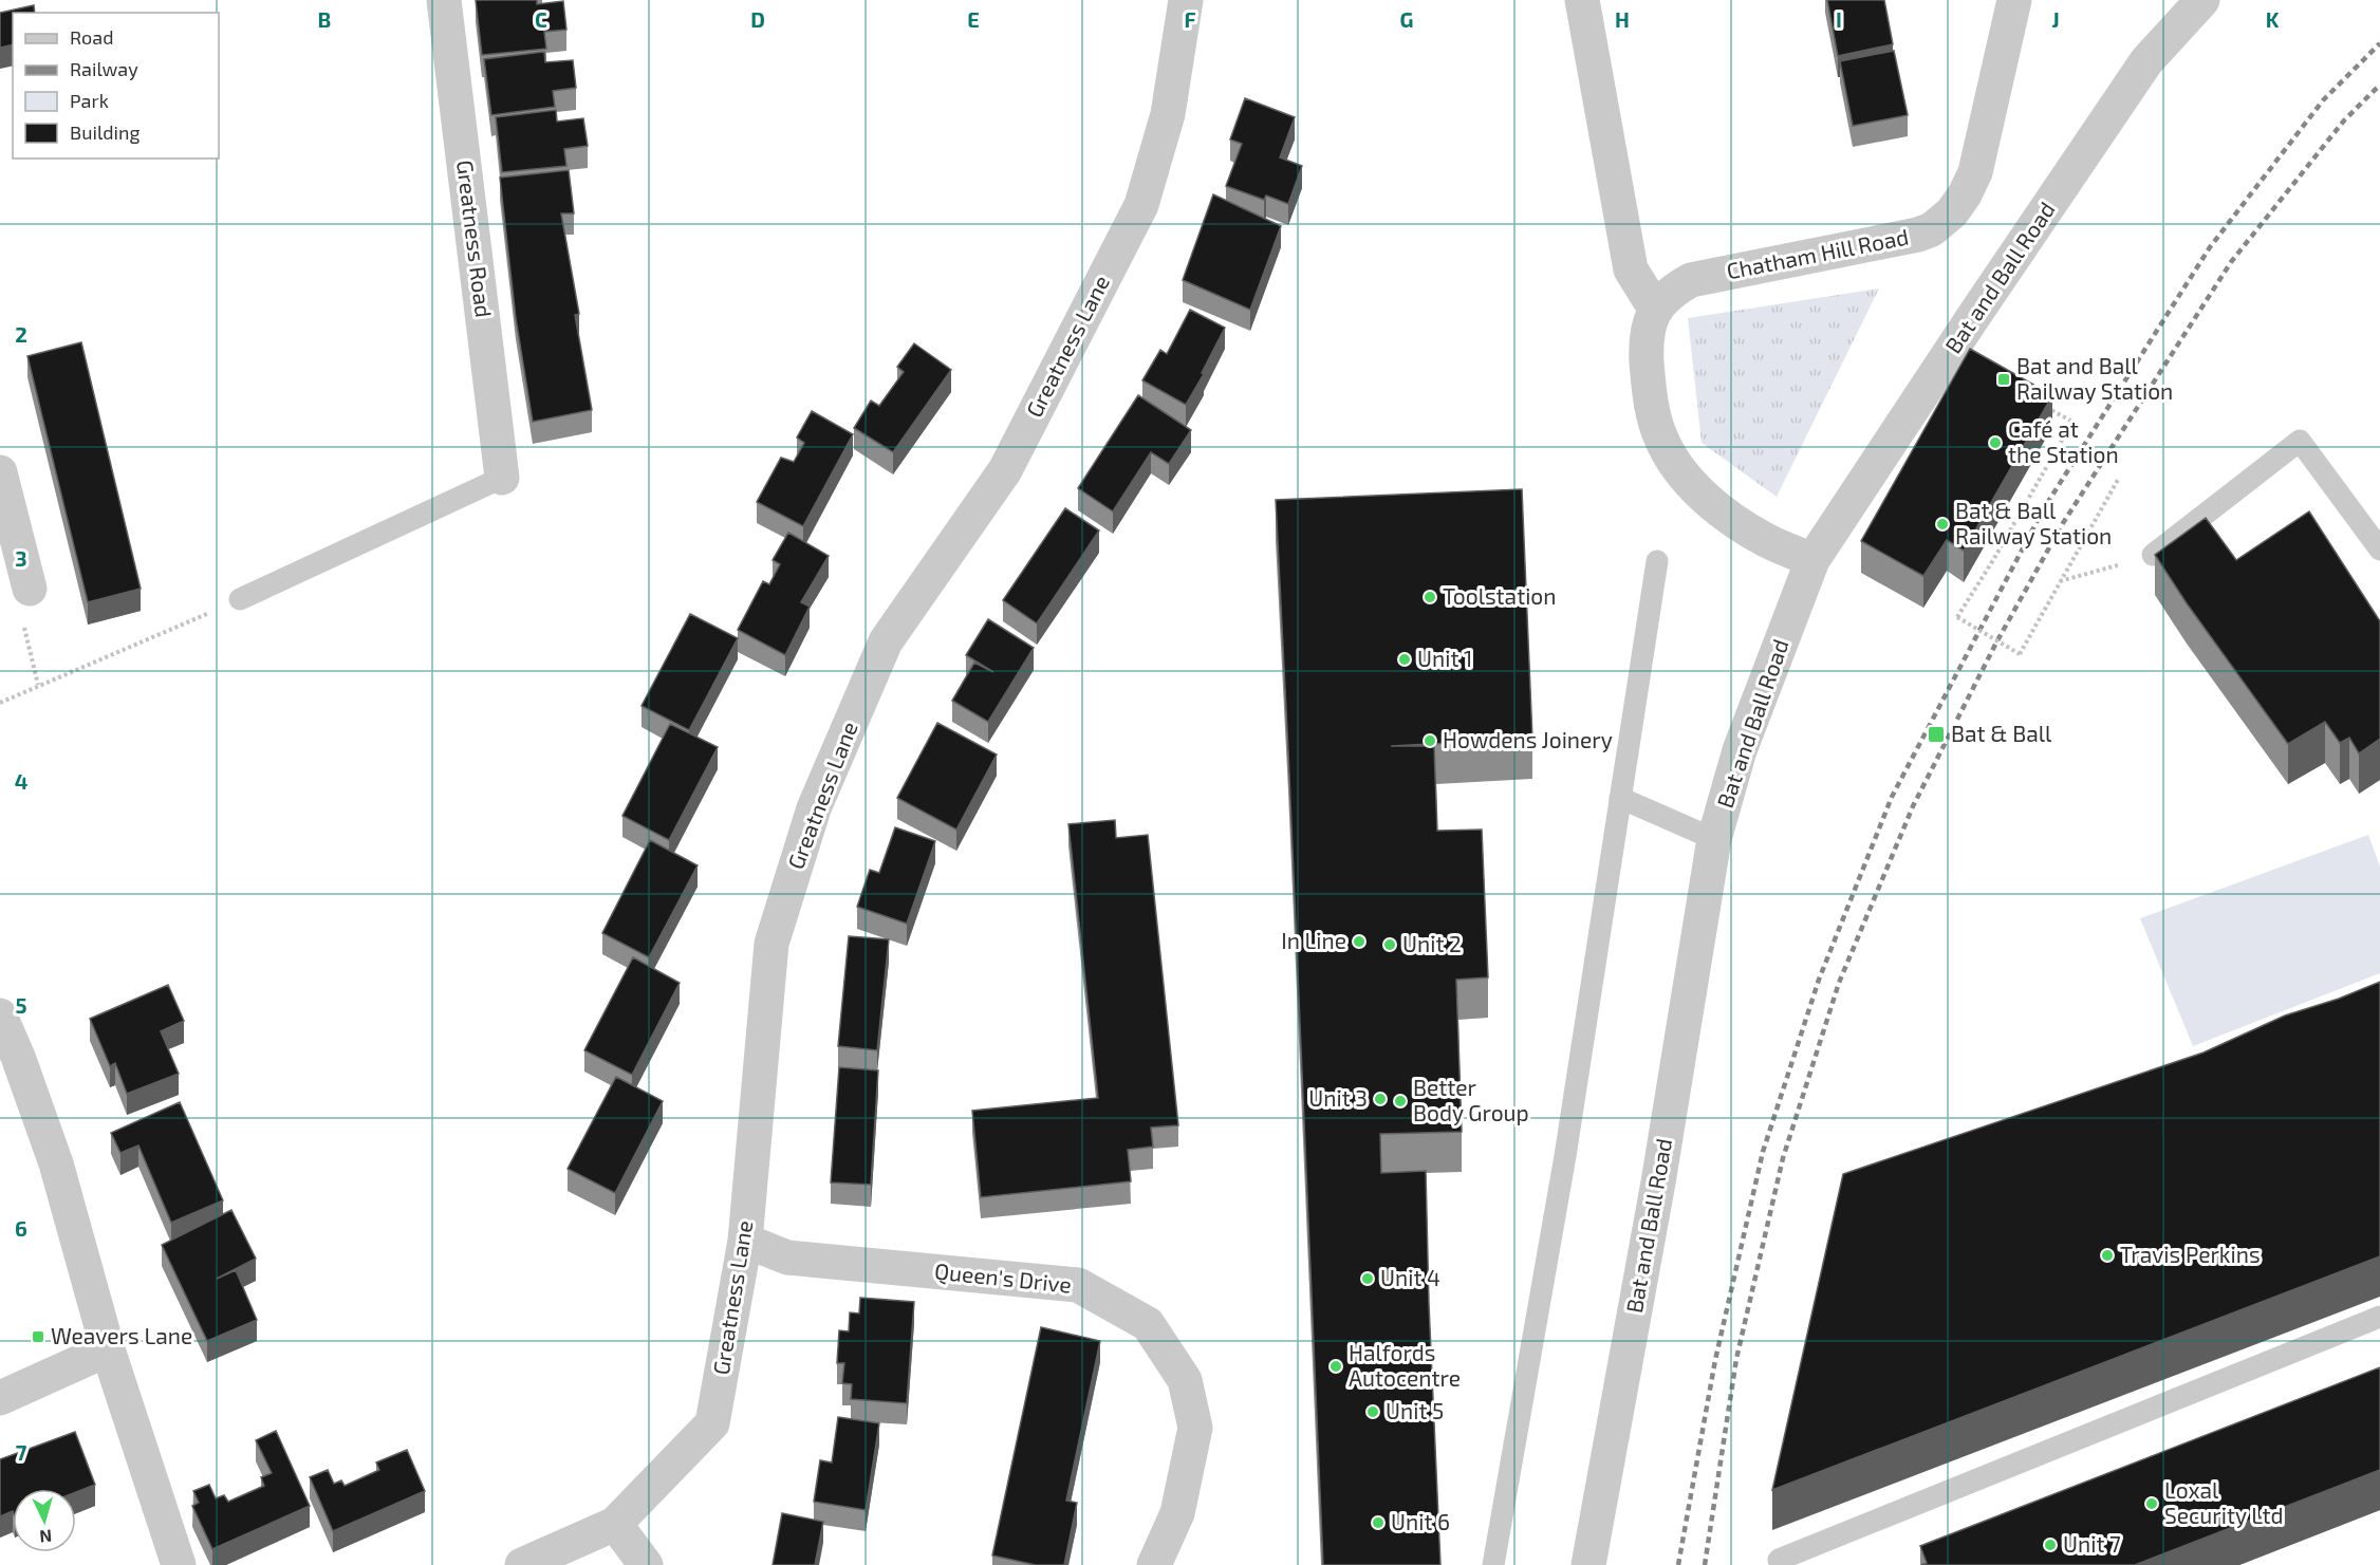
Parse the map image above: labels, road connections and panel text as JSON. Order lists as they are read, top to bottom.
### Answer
{
  "streets": {
    "street": [
      "Greatness Road",
      "Chatham Hill Road",
      "Bat and Ball Road",
      "Greatness Lane",
      "Queen's Drive"
    ]
  },
  "crossings": [
    ["Greatness Lane", "Queen's Drive"]
  ],
  "places": {
    "transit": ["Bat and Ball Railway Station", "Bat & Ball", "Weavers Lane"],
    "other": [
      "Café at the Station",
      "Bat & Ball Railway Station",
      "Toolstation",
      "Unit 1",
      "Howdens Joinery",
      "In Line",
      "Unit 2",
      "Unit 3",
      "Better Body Group",
      "Travis Perkins",
      "Unit 4",
      "Halfords Autocentre",
      "Unit 5",
      "Loxal Security Ltd",
      "Unit 6",
      "Unit 7"
    ]
  },
  "legend": [
    "Road",
    "Railway",
    "Park",
    "Building"
  ],
  "north": "bottom",
  "grid": {
    "columns": [
      "B",
      "C",
      "D",
      "E",
      "F",
      "G",
      "H",
      "I",
      "J",
      "K"
    ],
    "rows": [
      "2",
      "3",
      "4",
      "5",
      "6",
      "7"
    ]
  }
}
